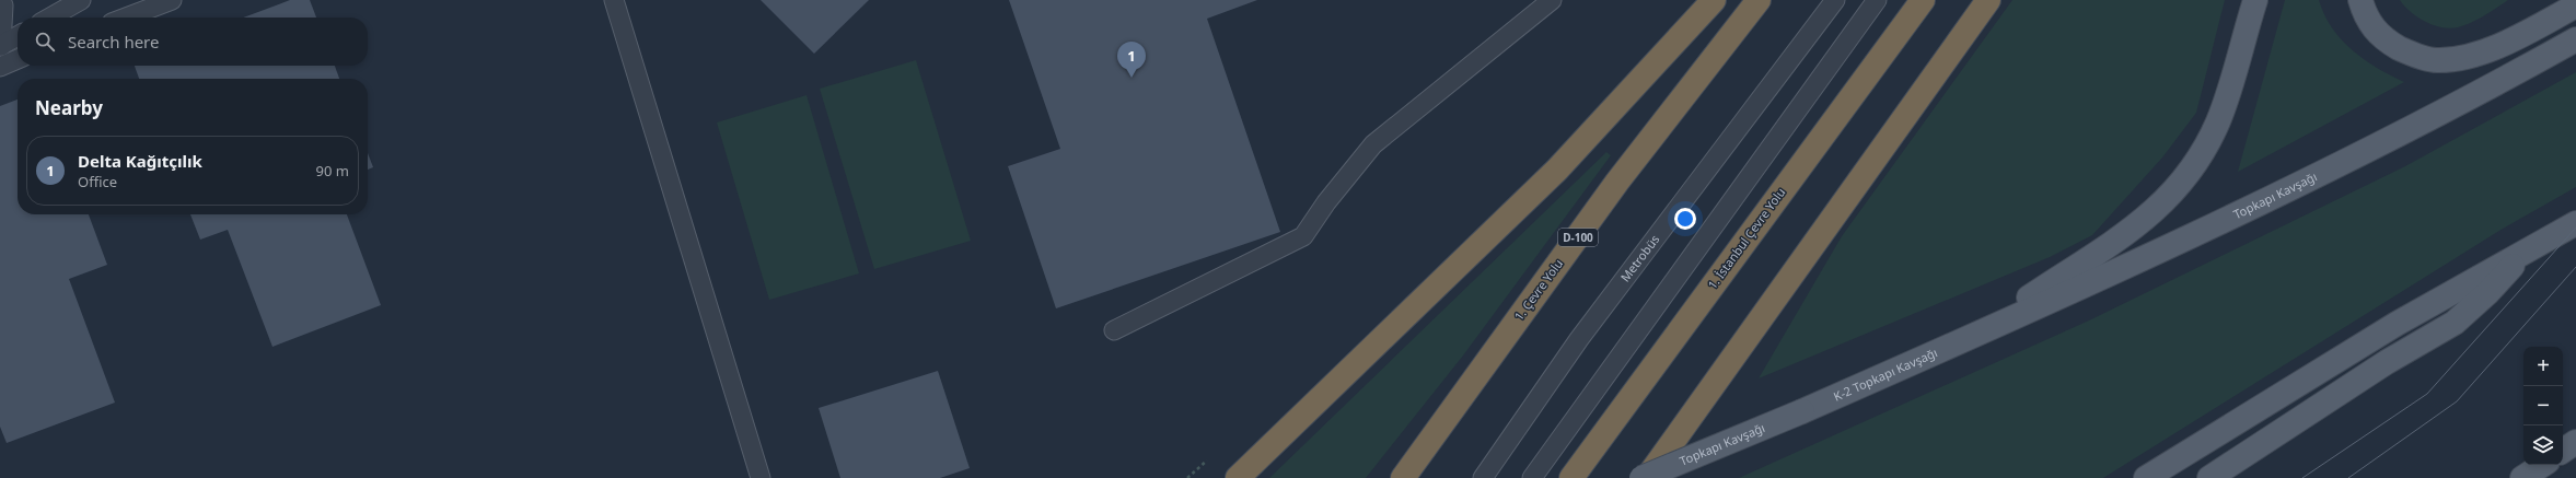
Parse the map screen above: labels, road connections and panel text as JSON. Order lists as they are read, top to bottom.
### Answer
{
  "streets": {
    "highway": ["D-100", "1. İstanbul Çevre Yolu", "1. Çevre Yolu"],
    "main road": ["Topkapı Kavşağı", "K-2 Topkapı Kavşağı"],
    "lane": ["Metrobüs"]
  },
  "crossings": [
    ["Topkapı Kavşağı", "K-2 Topkapı Kavşağı"]
  ],
  "page": {
    "search": "Search here",
    "pins": "1",
    "heading": "Nearby",
    "list": [
      {
        "mark": "1",
        "name": "Delta Kağıtçılık",
        "note": "Office",
        "value": "90 m"
      }
    ],
    "map_buttons": ["+", "−"]
  }
}
